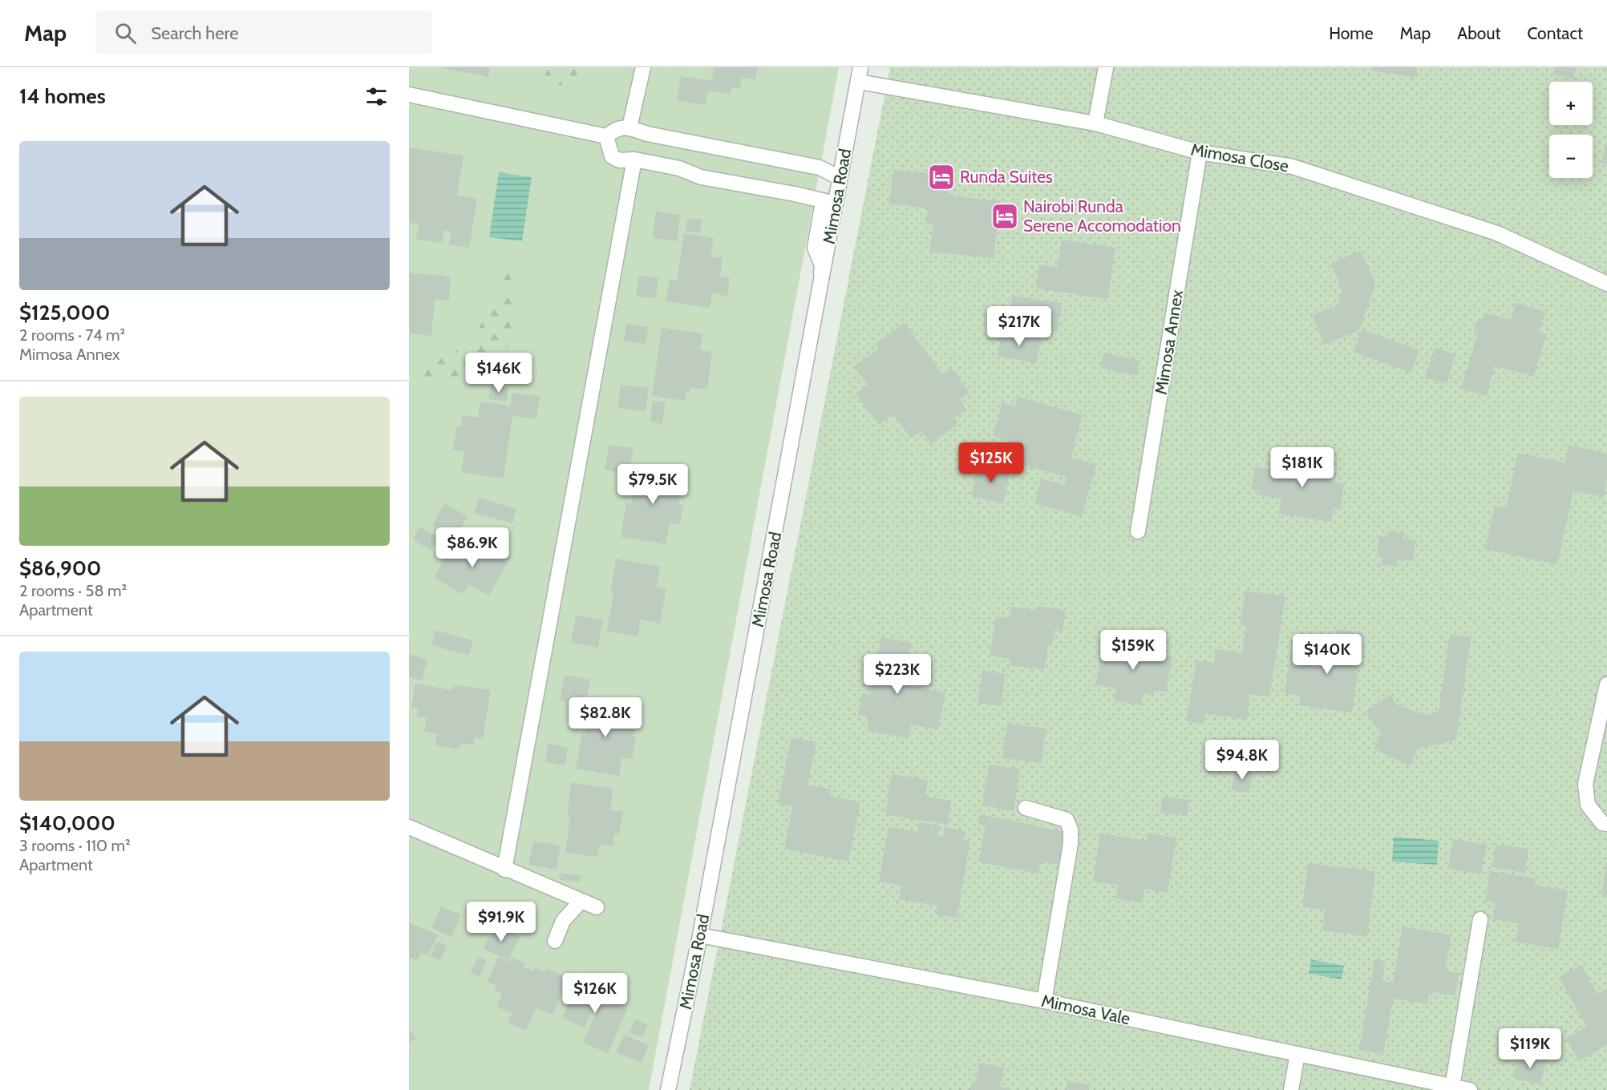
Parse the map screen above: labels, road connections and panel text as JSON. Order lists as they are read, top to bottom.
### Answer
{
  "streets": {
    "street": [
      "Mimosa Close",
      "Mimosa Road",
      "Mimosa Annex",
      "Mimosa Vale"
    ]
  },
  "crossings": [
    ["Mimosa Close", "Mimosa Road"],
    ["Mimosa Close", "Mimosa Annex"],
    ["Mimosa Road", "Mimosa Vale"]
  ],
  "places": {
    "hotel": ["Runda Suites", "Nairobi Runda Serene Accomodation"]
  },
  "page": {
    "header": "Map",
    "search": "Search here",
    "nav": [
      "Home",
      "Map",
      "About",
      "Contact"
    ],
    "heading": "14 homes",
    "map_buttons": ["+", "−"],
    "list": [
      {
        "name": "$125,000",
        "note": "2 rooms · 74 m² · Mimosa Annex"
      },
      {
        "name": "$86,900",
        "note": "2 rooms · 58 m² · Apartment"
      },
      {
        "name": "$140,000",
        "note": "3 rooms · 110 m² · Apartment"
      }
    ],
    "price": [
      "$217K",
      "$146K",
      "$125K",
      "$181K",
      "$79.5K",
      "$86.9K",
      "$159K",
      "$140K",
      "$223K",
      "$82.8K",
      "$94.8K",
      "$91.9K",
      "$126K",
      "$119K"
    ]
  }
}
